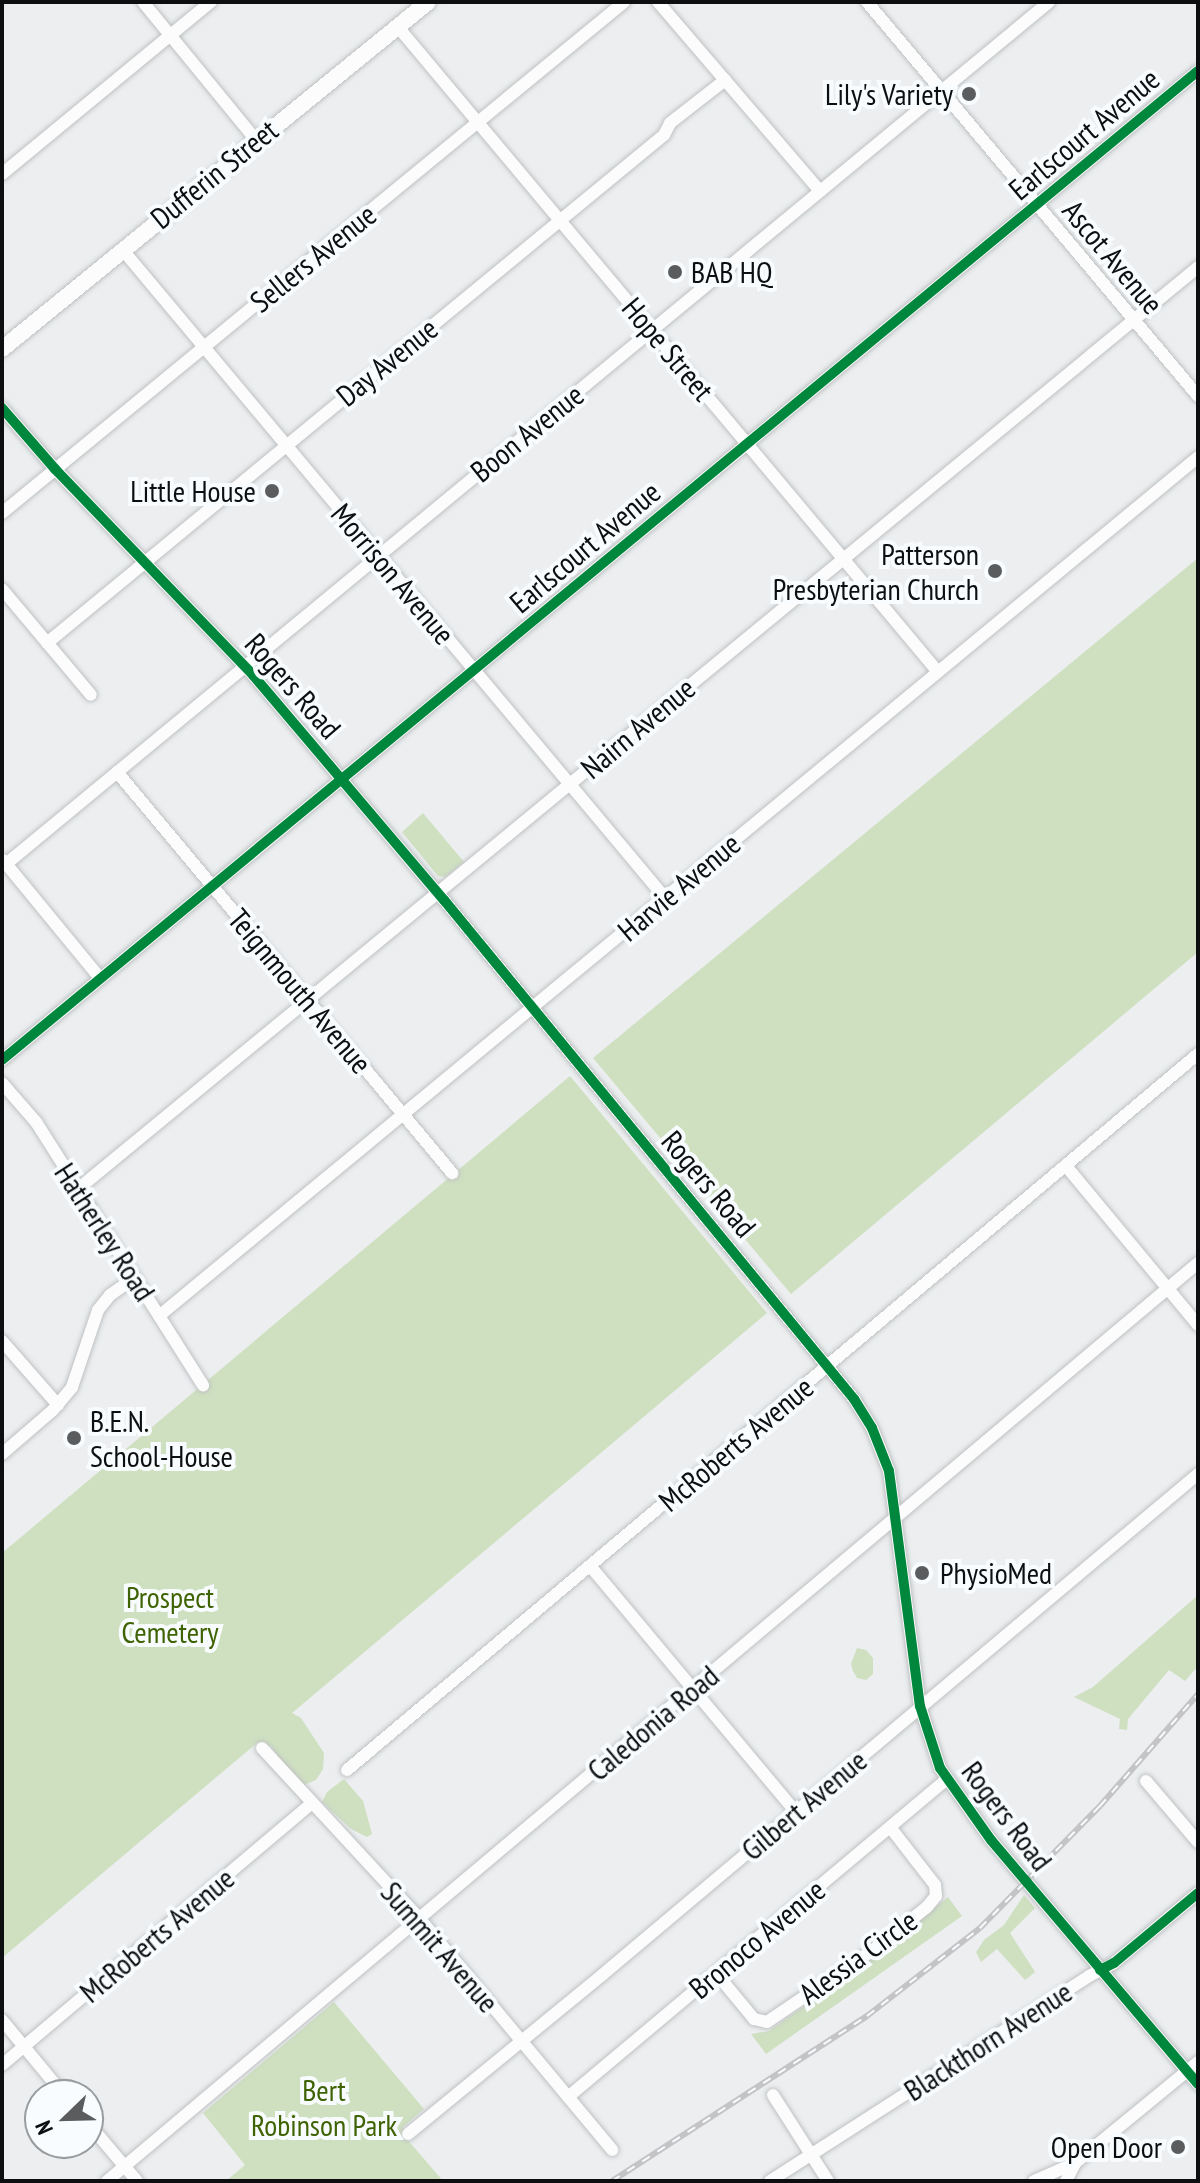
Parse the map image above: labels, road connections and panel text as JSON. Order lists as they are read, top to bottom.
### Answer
{
  "streets": {
    "main road": ["Dufferin Street"],
    "street": [
      "Earlscourt Avenue",
      "Ascot Avenue",
      "Sellers Avenue",
      "Hope Street",
      "Day Avenue",
      "Boon Avenue",
      "Morrison Avenue",
      "Rogers Road",
      "Nairn Avenue",
      "Harvie Avenue",
      "Teignmouth Avenue",
      "Hatherley Road",
      "McRoberts Avenue",
      "Caledonia Road",
      "Gilbert Avenue",
      "Bronoco Avenue",
      "Summit Avenue",
      "Alessia Circle",
      "Blackthorn Avenue"
    ]
  },
  "crossings": [
    ["Earlscourt Avenue", "Ascot Avenue"],
    ["Earlscourt Avenue", "Hope Street"],
    ["Earlscourt Avenue", "Morrison Avenue"],
    ["Earlscourt Avenue", "Rogers Road"],
    ["Earlscourt Avenue", "Teignmouth Avenue"],
    ["Dufferin Street", "Hope Street"],
    ["Dufferin Street", "Morrison Avenue"],
    ["Ascot Avenue", "Boon Avenue"],
    ["Ascot Avenue", "Nairn Avenue"],
    ["Sellers Avenue", "Hope Street"],
    ["Sellers Avenue", "Morrison Avenue"],
    ["Sellers Avenue", "Rogers Road"],
    ["Hope Street", "Day Avenue"],
    ["Hope Street", "Boon Avenue"],
    ["Hope Street", "Nairn Avenue"],
    ["Hope Street", "Harvie Avenue"],
    ["Day Avenue", "Morrison Avenue"],
    ["Day Avenue", "Rogers Road"],
    ["Boon Avenue", "Morrison Avenue"],
    ["Boon Avenue", "Rogers Road"],
    ["Boon Avenue", "Teignmouth Avenue"],
    ["Morrison Avenue", "Nairn Avenue"],
    ["Morrison Avenue", "Harvie Avenue"],
    ["Rogers Road", "Nairn Avenue"],
    ["Rogers Road", "Harvie Avenue"],
    ["Rogers Road", "McRoberts Avenue"],
    ["Rogers Road", "Caledonia Road"],
    ["Rogers Road", "Gilbert Avenue"],
    ["Rogers Road", "Bronoco Avenue"],
    ["Rogers Road", "Blackthorn Avenue"],
    ["Nairn Avenue", "Teignmouth Avenue"],
    ["Nairn Avenue", "Hatherley Road"],
    ["Harvie Avenue", "Teignmouth Avenue"],
    ["Harvie Avenue", "Hatherley Road"],
    ["McRoberts Avenue", "Summit Avenue"],
    ["Caledonia Road", "Summit Avenue"],
    ["Gilbert Avenue", "Summit Avenue"],
    ["Bronoco Avenue", "Summit Avenue"],
    ["Bronoco Avenue", "Alessia Circle"]
  ],
  "parks": ["Prospect Cemetery", "Bert Robinson Park"],
  "places": [
    "Lily's Variety",
    "BAB HQ",
    "Little House",
    "Patterson Presbyterian Church",
    "B.E.N. School-House",
    "PhysioMed",
    "Open Door"
  ],
  "north": "bottom left"
}
